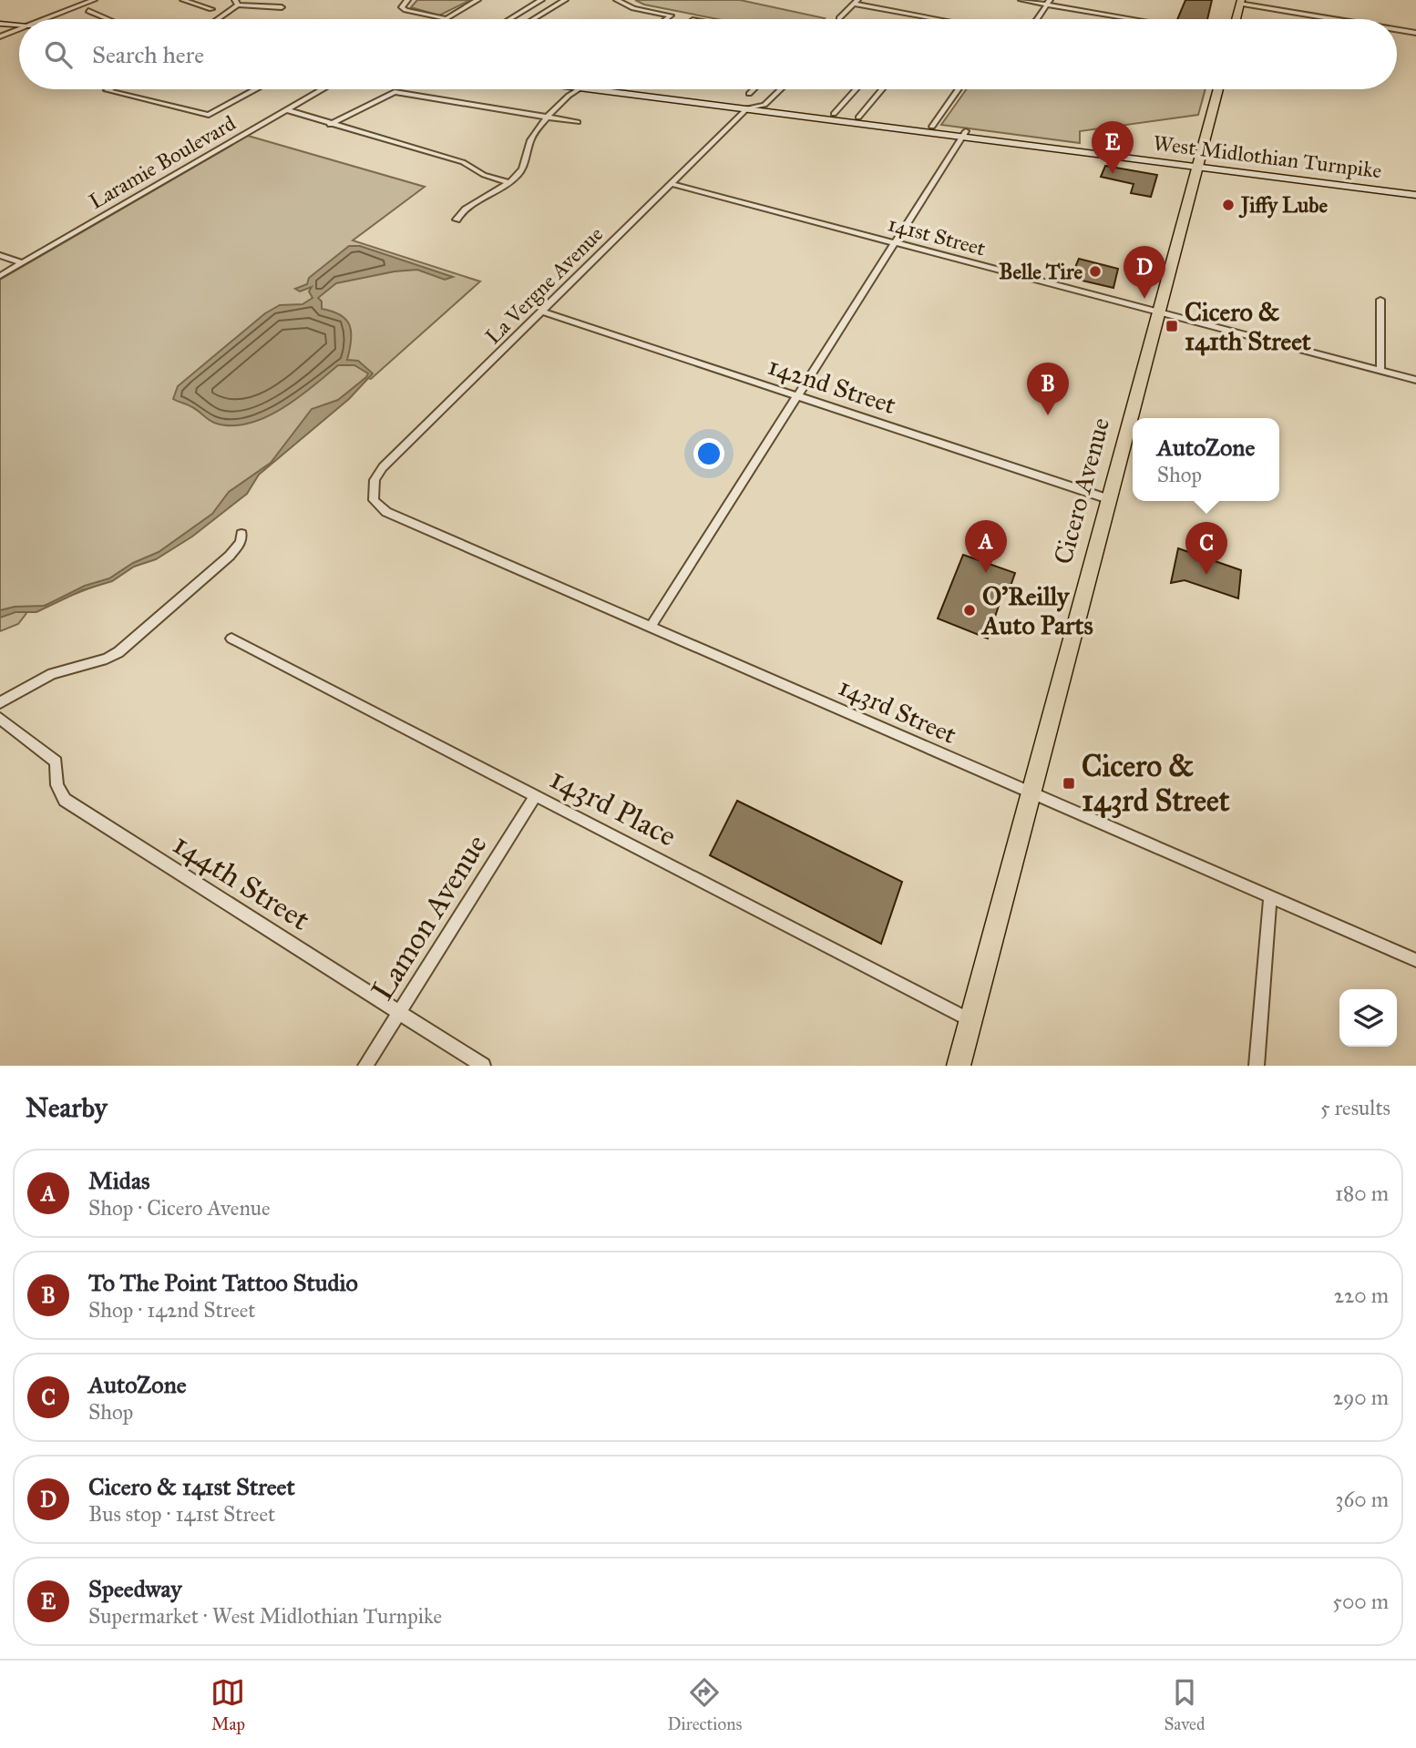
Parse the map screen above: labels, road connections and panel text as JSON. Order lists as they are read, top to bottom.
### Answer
{
  "streets": {
    "main road": ["West Midlothian Turnpike", "Cicero Avenue"],
    "street": [
      "Laramie Boulevard",
      "141st Street",
      "La Vergne Avenue",
      "142nd Street",
      "143rd Street",
      "143rd Place",
      "144th Street",
      "Lamon Avenue"
    ]
  },
  "crossings": [
    ["West Midlothian Turnpike", "La Vergne Avenue"],
    ["West Midlothian Turnpike", "Cicero Avenue"],
    ["141st Street", "La Vergne Avenue"],
    ["141st Street", "Cicero Avenue"],
    ["La Vergne Avenue", "142nd Street"],
    ["La Vergne Avenue", "143rd Street"],
    ["142nd Street", "Cicero Avenue"],
    ["Cicero Avenue", "143rd Street"],
    ["Cicero Avenue", "143rd Place"],
    ["143rd Place", "Lamon Avenue"],
    ["144th Street", "Lamon Avenue"]
  ],
  "places": {
    "other": ["Jiffy Lube", "Belle Tire", "O'Reilly Auto Parts"],
    "transit": ["Cicero & 141th Street", "Cicero & 143rd Street"]
  },
  "page": {
    "search": "Search here",
    "pins": [
      "E",
      "D",
      "B",
      "A",
      "C"
    ],
    "popup": ["AutoZone", "Shop"],
    "heading": ["Nearby", "5 results"],
    "list": [
      {
        "mark": "A",
        "name": "Midas",
        "note": "Shop · Cicero Avenue",
        "value": "180 m"
      },
      {
        "mark": "B",
        "name": "To The Point Tattoo Studio",
        "note": "Shop · 142nd Street",
        "value": "220 m"
      },
      {
        "mark": "C",
        "name": "AutoZone",
        "note": "Shop",
        "value": "290 m"
      },
      {
        "mark": "D",
        "name": "Cicero & 141st Street",
        "note": "Bus stop · 141st Street",
        "value": "360 m"
      },
      {
        "mark": "E",
        "name": "Speedway",
        "note": "Supermarket · West Midlothian Turnpike",
        "value": "500 m"
      }
    ],
    "nav": ["Map", "Directions", "Saved"]
  }
}
